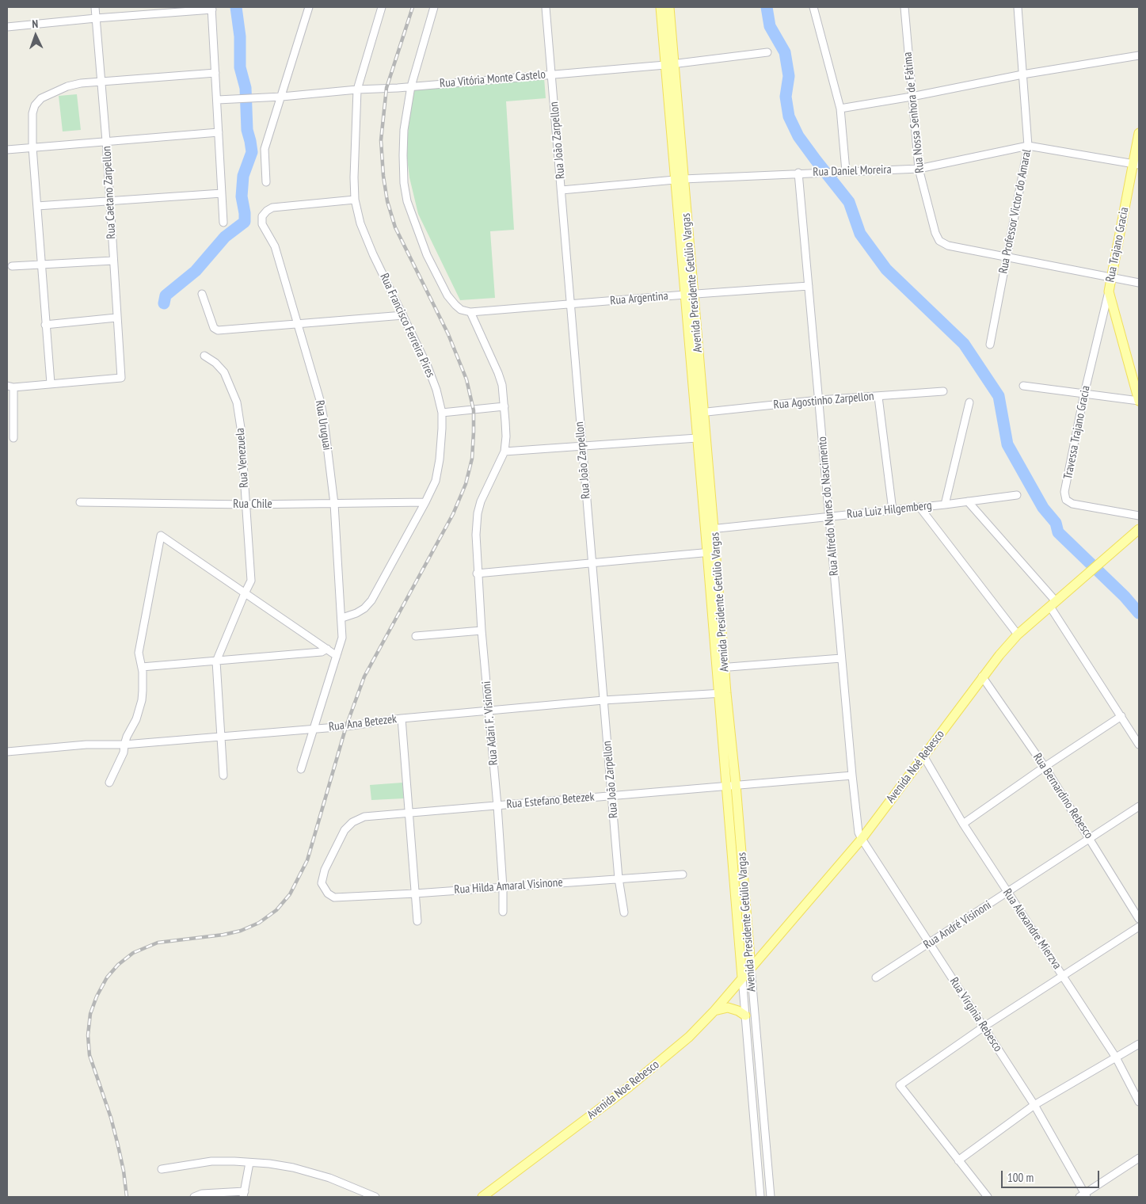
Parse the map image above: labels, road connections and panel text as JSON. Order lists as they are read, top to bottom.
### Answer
{
  "streets": {
    "main road": [
      "Rua Trajano Gracia",
      "Avenida Presidente Getúlio Vargas",
      "Avenida Noé Rebesco",
      "Avenida Noe Rebesco"
    ],
    "street": [
      "Rua Vitória Monte Castelo",
      "Rua Nossa Senhora de Fátima",
      "Rua João Zarpellon",
      "Rua Daniel Moreira",
      "Rua Caetano Zarpellon",
      "Rua Professor Victor do Amaral",
      "Rua Argentina",
      "Rua Francisco Ferreira Pires",
      "Rua Agostinho Zarpellon",
      "Rua Uruguai",
      "Travessa Trajano Gracia",
      "Rua Venezuela",
      "Rua Chile",
      "Rua Alfredo Nunes do Nascimento",
      "Rua Luiz Hilgemberg",
      "Rua Ana Betezek",
      "Rua Adari F. Visinoni",
      "Rua Bernardino Rebesco",
      "Rua Estefano Betezek",
      "Rua Hilda Amaral Visinone",
      "Rua André Visinoni",
      "Rua Alexandre Mierzva",
      "Rua Virginia Rebesco"
    ]
  },
  "crossings": [
    ["Rua Vitória Monte Castelo", "Rua João Zarpellon"],
    ["Rua Vitória Monte Castelo", "Avenida Presidente Getúlio Vargas"],
    ["Rua Vitória Monte Castelo", "Rua Francisco Ferreira Pires"],
    ["Rua Nossa Senhora de Fátima", "Rua Daniel Moreira"],
    ["Rua Nossa Senhora de Fátima", "Rua Professor Victor do Amaral"],
    ["Rua João Zarpellon", "Rua Daniel Moreira"],
    ["Rua João Zarpellon", "Rua Argentina"],
    ["Rua João Zarpellon", "Rua Ana Betezek"],
    ["Rua João Zarpellon", "Rua Estefano Betezek"],
    ["Rua João Zarpellon", "Rua Hilda Amaral Visinone"],
    ["Rua Daniel Moreira", "Rua Professor Victor do Amaral"],
    ["Rua Daniel Moreira", "Rua Trajano Gracia"],
    ["Rua Daniel Moreira", "Avenida Presidente Getúlio Vargas"],
    ["Rua Daniel Moreira", "Rua Alfredo Nunes do Nascimento"],
    ["Rua Trajano Gracia", "Travessa Trajano Gracia"],
    ["Avenida Presidente Getúlio Vargas", "Rua Argentina"],
    ["Avenida Presidente Getúlio Vargas", "Rua Agostinho Zarpellon"],
    ["Avenida Presidente Getúlio Vargas", "Rua Luiz Hilgemberg"],
    ["Avenida Presidente Getúlio Vargas", "Rua Ana Betezek"],
    ["Avenida Presidente Getúlio Vargas", "Avenida Noé Rebesco"],
    ["Avenida Presidente Getúlio Vargas", "Rua Estefano Betezek"],
    ["Avenida Presidente Getúlio Vargas", "Avenida Noe Rebesco"],
    ["Rua Argentina", "Rua Alfredo Nunes do Nascimento"],
    ["Rua Francisco Ferreira Pires", "Rua Uruguai"],
    ["Rua Francisco Ferreira Pires", "Rua Chile"],
    ["Rua Agostinho Zarpellon", "Rua Alfredo Nunes do Nascimento"],
    ["Rua Uruguai", "Rua Chile"],
    ["Rua Uruguai", "Rua Ana Betezek"],
    ["Rua Venezuela", "Rua Chile"],
    ["Rua Alfredo Nunes do Nascimento", "Rua Luiz Hilgemberg"],
    ["Rua Alfredo Nunes do Nascimento", "Avenida Noé Rebesco"],
    ["Rua Alfredo Nunes do Nascimento", "Rua Estefano Betezek"],
    ["Rua Alfredo Nunes do Nascimento", "Rua Virginia Rebesco"],
    ["Rua Ana Betezek", "Rua Adari F. Visinoni"],
    ["Rua Adari F. Visinoni", "Rua Estefano Betezek"],
    ["Rua Adari F. Visinoni", "Rua Hilda Amaral Visinone"],
    ["Avenida Noé Rebesco", "Rua Bernardino Rebesco"],
    ["Avenida Noé Rebesco", "Rua Alexandre Mierzva"],
    ["Avenida Noé Rebesco", "Rua Virginia Rebesco"],
    ["Avenida Noé Rebesco", "Avenida Noe Rebesco"],
    ["Rua Bernardino Rebesco", "Rua André Visinoni"],
    ["Rua Estefano Betezek", "Rua Hilda Amaral Visinone"],
    ["Rua André Visinoni", "Rua Alexandre Mierzva"],
    ["Rua André Visinoni", "Rua Virginia Rebesco"]
  ],
  "scale_bar": "100 m",
  "north": "top"
}
